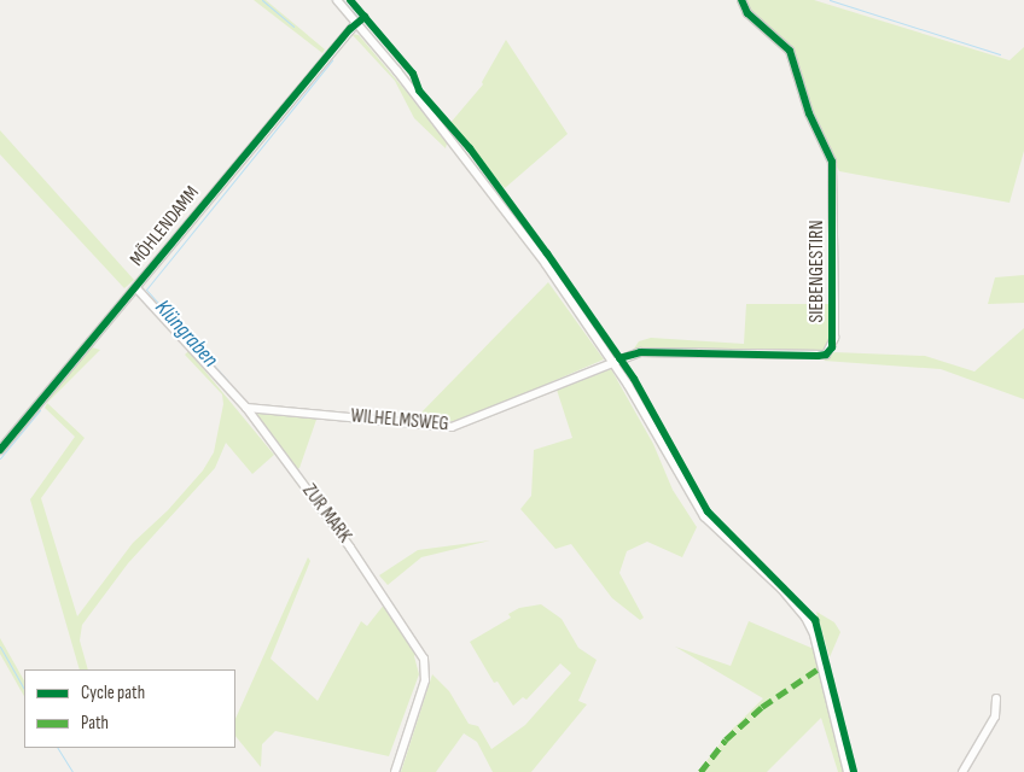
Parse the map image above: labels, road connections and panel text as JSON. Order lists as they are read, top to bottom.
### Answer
{
  "streets": {
    "street": [
      "MÖHLENDAMM",
      "SIEBENGESTIRN",
      "WILHELMSWEG",
      "ZUR MARK"
    ]
  },
  "crossings": [
    ["MÖHLENDAMM", "ZUR MARK"],
    ["SIEBENGESTIRN", "WILHELMSWEG"],
    ["WILHELMSWEG", "ZUR MARK"]
  ],
  "water": ["Klüngraben"],
  "legend": ["Cycle path", "Path"]
}
